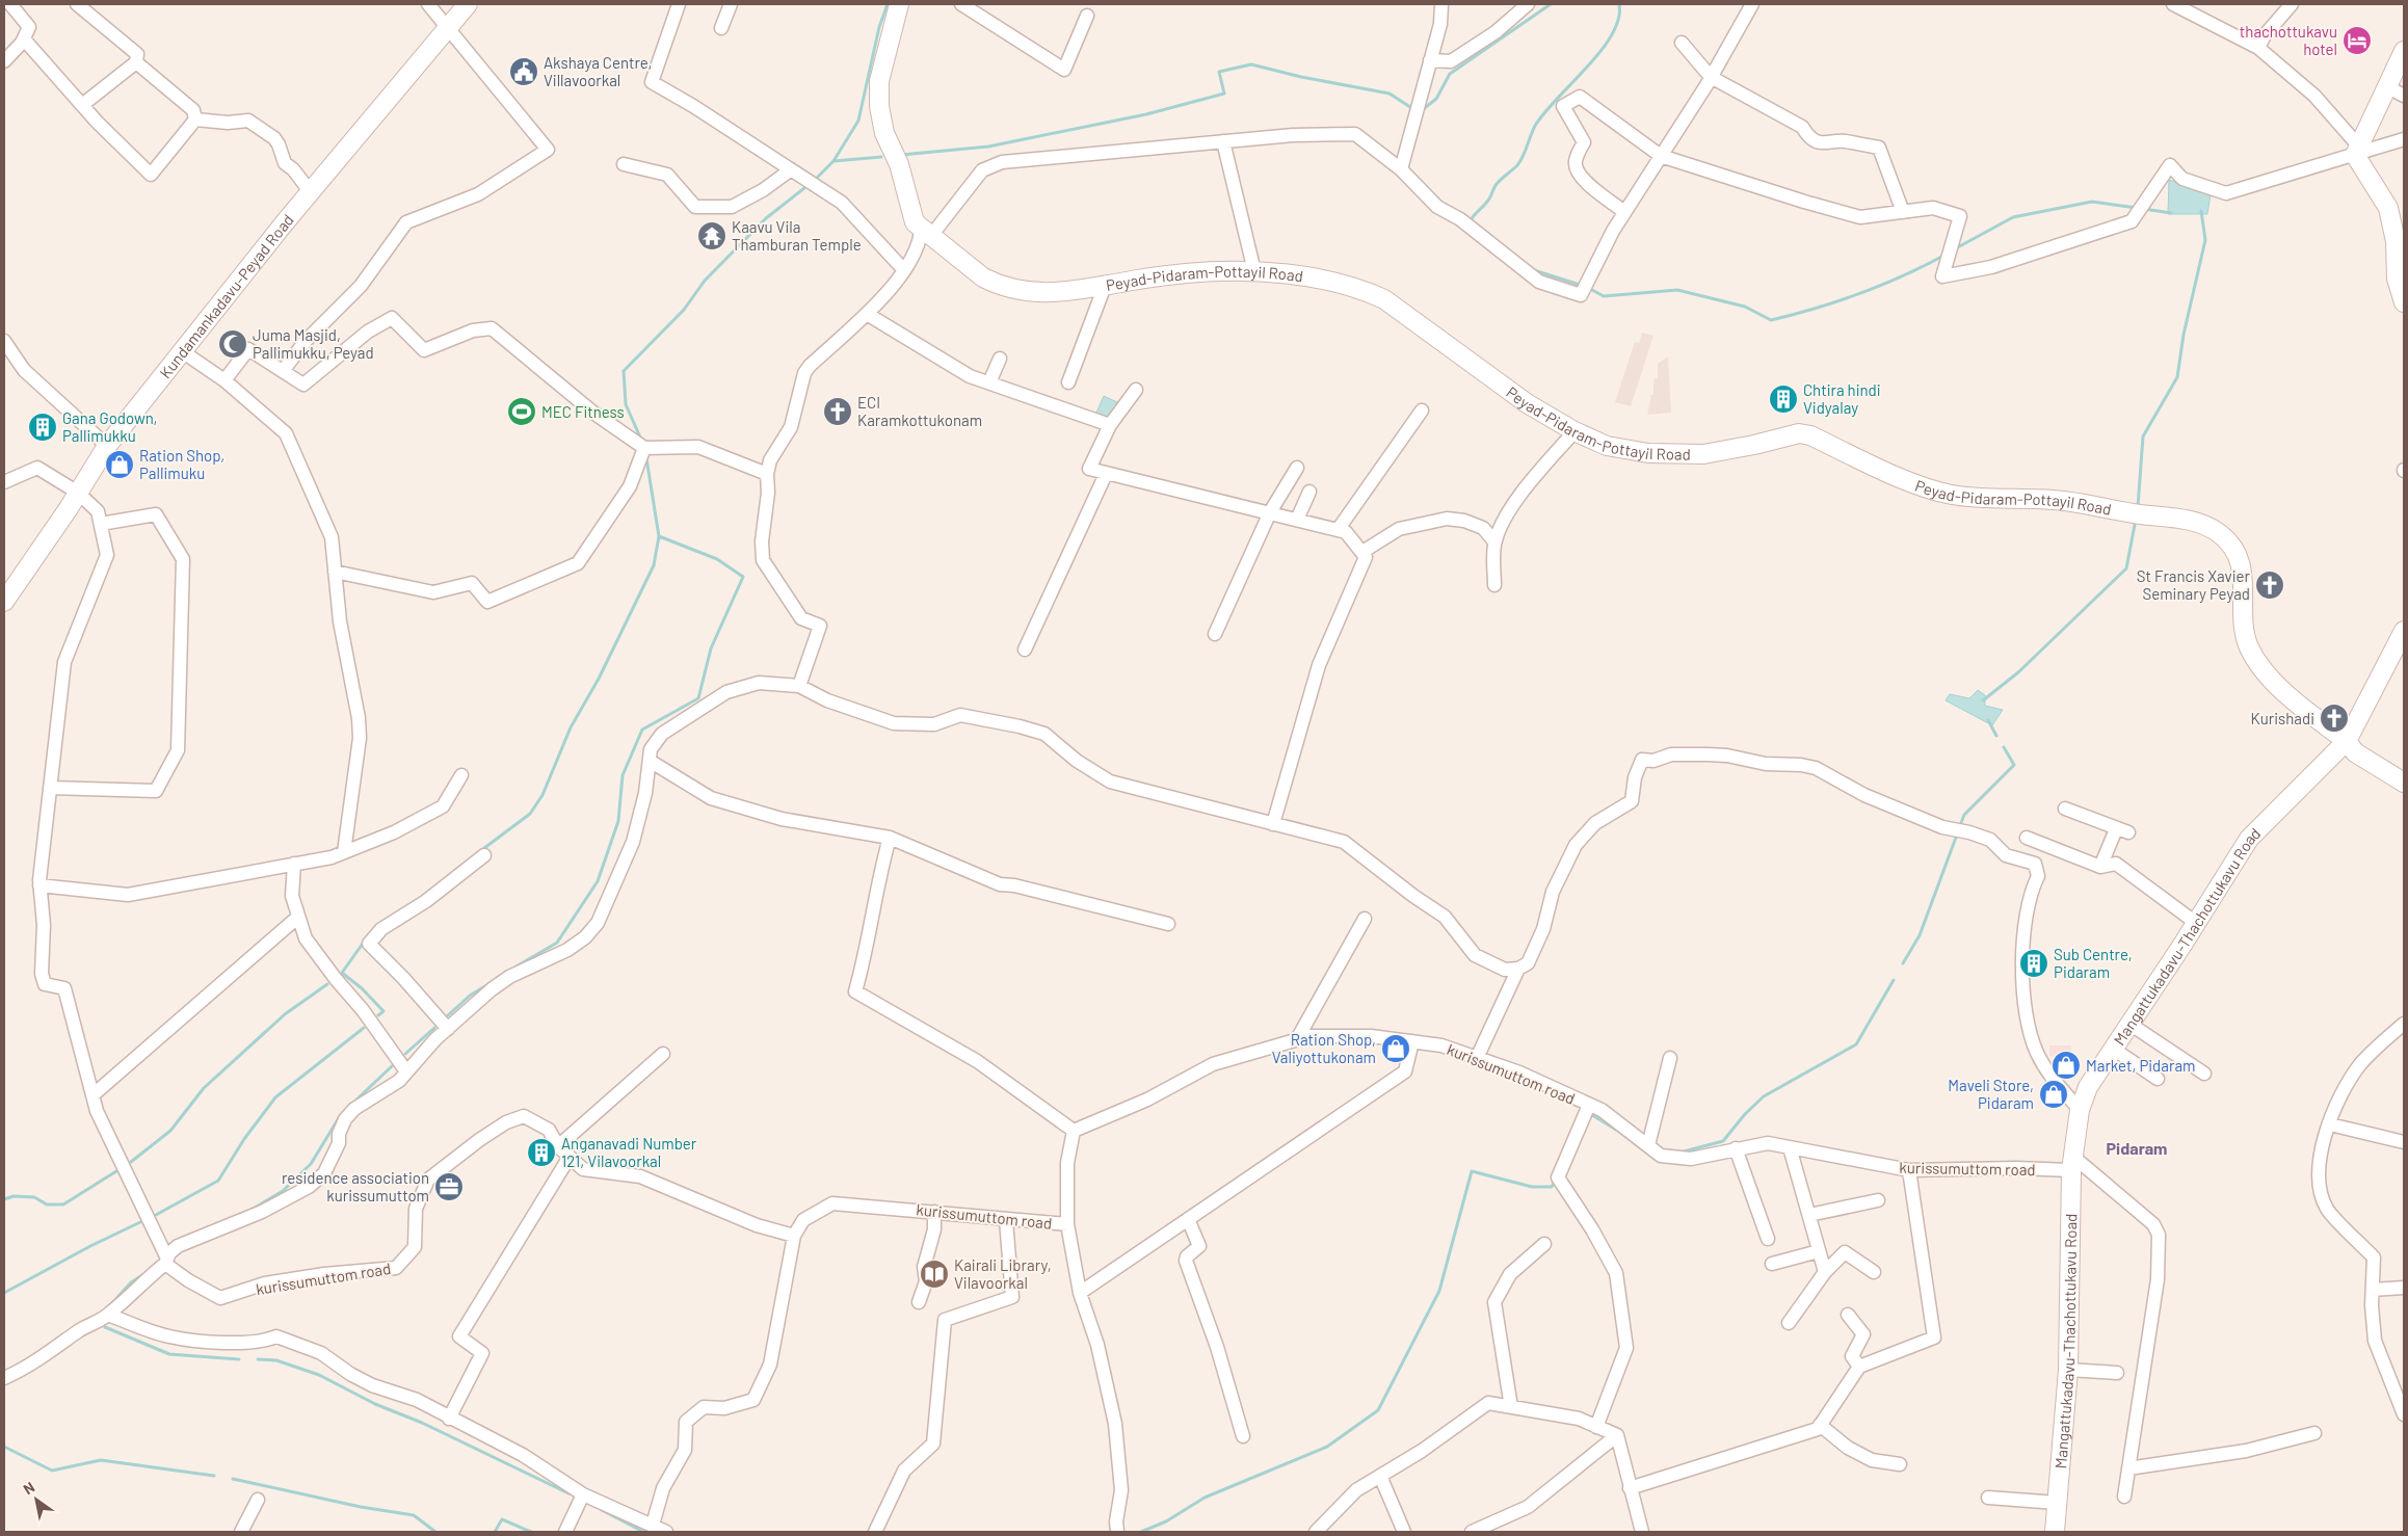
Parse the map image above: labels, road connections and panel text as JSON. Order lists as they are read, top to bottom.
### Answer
{
  "streets": {
    "main road": ["Peyad-Pidaram-Pottayil Road", "Kundamankadavu-Peyad Road", "Mangattukadavu-Thachottukavu Road"],
    "street": ["kurissumuttom road"]
  },
  "crossings": [
    ["Peyad-Pidaram-Pottayil Road", "Mangattukadavu-Thachottukavu Road"],
    ["Mangattukadavu-Thachottukavu Road", "kurissumuttom road"]
  ],
  "districts": ["Pidaram"],
  "places": {
    "hotel": ["thachottukavu hotel"],
    "public building": ["Akshaya Centre, Villavoorkal"],
    "temple": ["Kaavu Vila Thamburan Temple"],
    "mosque": ["Juma Masjid, Pallimukku, Peyad"],
    "building": [
      "Chtira hindi Vidyalay",
      "Gana Godown, Pallimukku",
      "Sub Centre, Pidaram",
      "Anganavadi Number 121, Vilavoorkal"
    ],
    "sports": ["MEC Fitness"],
    "church": ["ECI Karamkottukonam", "St Francis Xavier Seminary Peyad", "Kurishadi"],
    "shop": [
      "Ration Shop, Pallimuku",
      "Ration Shop, Valiyottukonam",
      "Market, Pidaram",
      "Maveli Store, Pidaram"
    ],
    "office": ["residence association kurissumuttom"],
    "library": ["Kairali Library, Vilavoorkal"]
  },
  "north": "top left"
}
